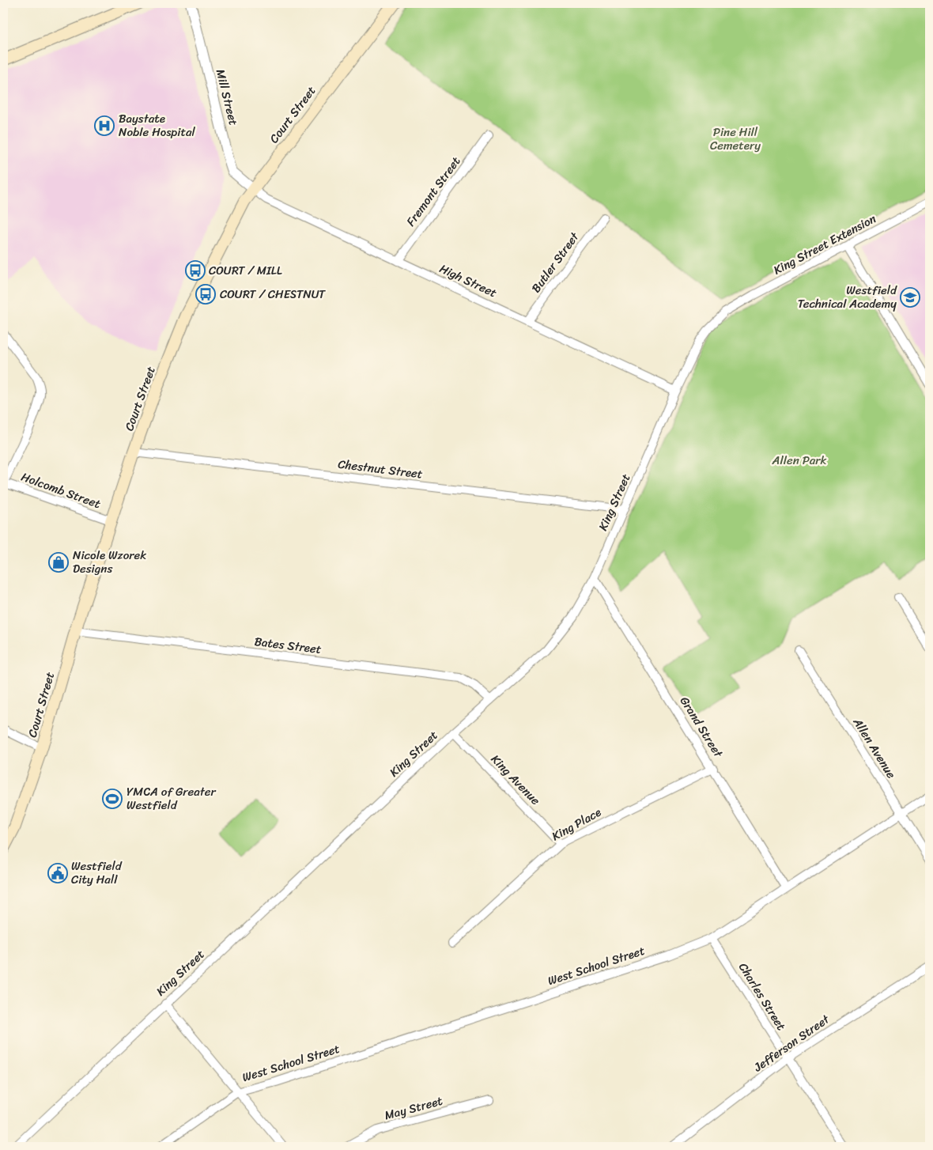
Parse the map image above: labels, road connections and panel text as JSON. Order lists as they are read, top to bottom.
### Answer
{
  "streets": {
    "main road": ["Court Street"],
    "street": [
      "Mill Street",
      "Fremont Street",
      "King Street Extension",
      "Butler Street",
      "High Street",
      "Chestnut Street",
      "Holcomb Street",
      "King Street",
      "Bates Street",
      "Grand Street",
      "Allen Avenue",
      "King Avenue",
      "King Place",
      "West School Street",
      "Charles Street",
      "Jefferson Street",
      "May Street"
    ]
  },
  "crossings": [
    ["Mill Street", "Court Street"],
    ["Mill Street", "High Street"],
    ["Court Street", "High Street"],
    ["Court Street", "Chestnut Street"],
    ["Court Street", "Holcomb Street"],
    ["Court Street", "Bates Street"],
    ["Fremont Street", "High Street"],
    ["King Street Extension", "King Street"],
    ["Butler Street", "High Street"],
    ["High Street", "King Street"],
    ["Chestnut Street", "King Street"],
    ["King Street", "Bates Street"],
    ["King Street", "Grand Street"],
    ["King Street", "King Avenue"],
    ["Grand Street", "King Place"],
    ["Grand Street", "West School Street"],
    ["Allen Avenue", "West School Street"],
    ["King Avenue", "King Place"],
    ["West School Street", "Charles Street"],
    ["Charles Street", "Jefferson Street"]
  ],
  "parks": ["Pine Hill Cemetery", "Allen Park"],
  "places": {
    "hospital": ["Baystate Noble Hospital"],
    "bus stop": ["COURT / MILL", "COURT / CHESTNUT"],
    "school or university": ["Westfield Technical Academy"],
    "shop": ["Nicole Wzorek Designs"],
    "sports": ["YMCA of Greater Westfield"],
    "public building": ["Westfield City Hall"]
  }
}
